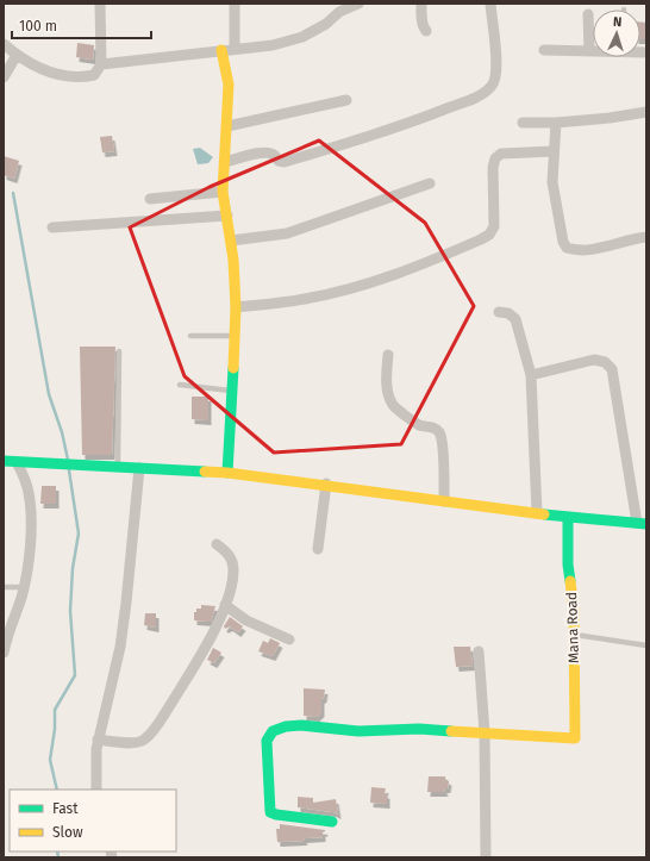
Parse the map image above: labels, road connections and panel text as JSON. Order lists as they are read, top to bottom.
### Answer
{
  "streets": {
    "street": ["Mana Road"]
  },
  "legend": ["Fast", "Slow"],
  "scale_bar": "100 m",
  "north": "top"
}
